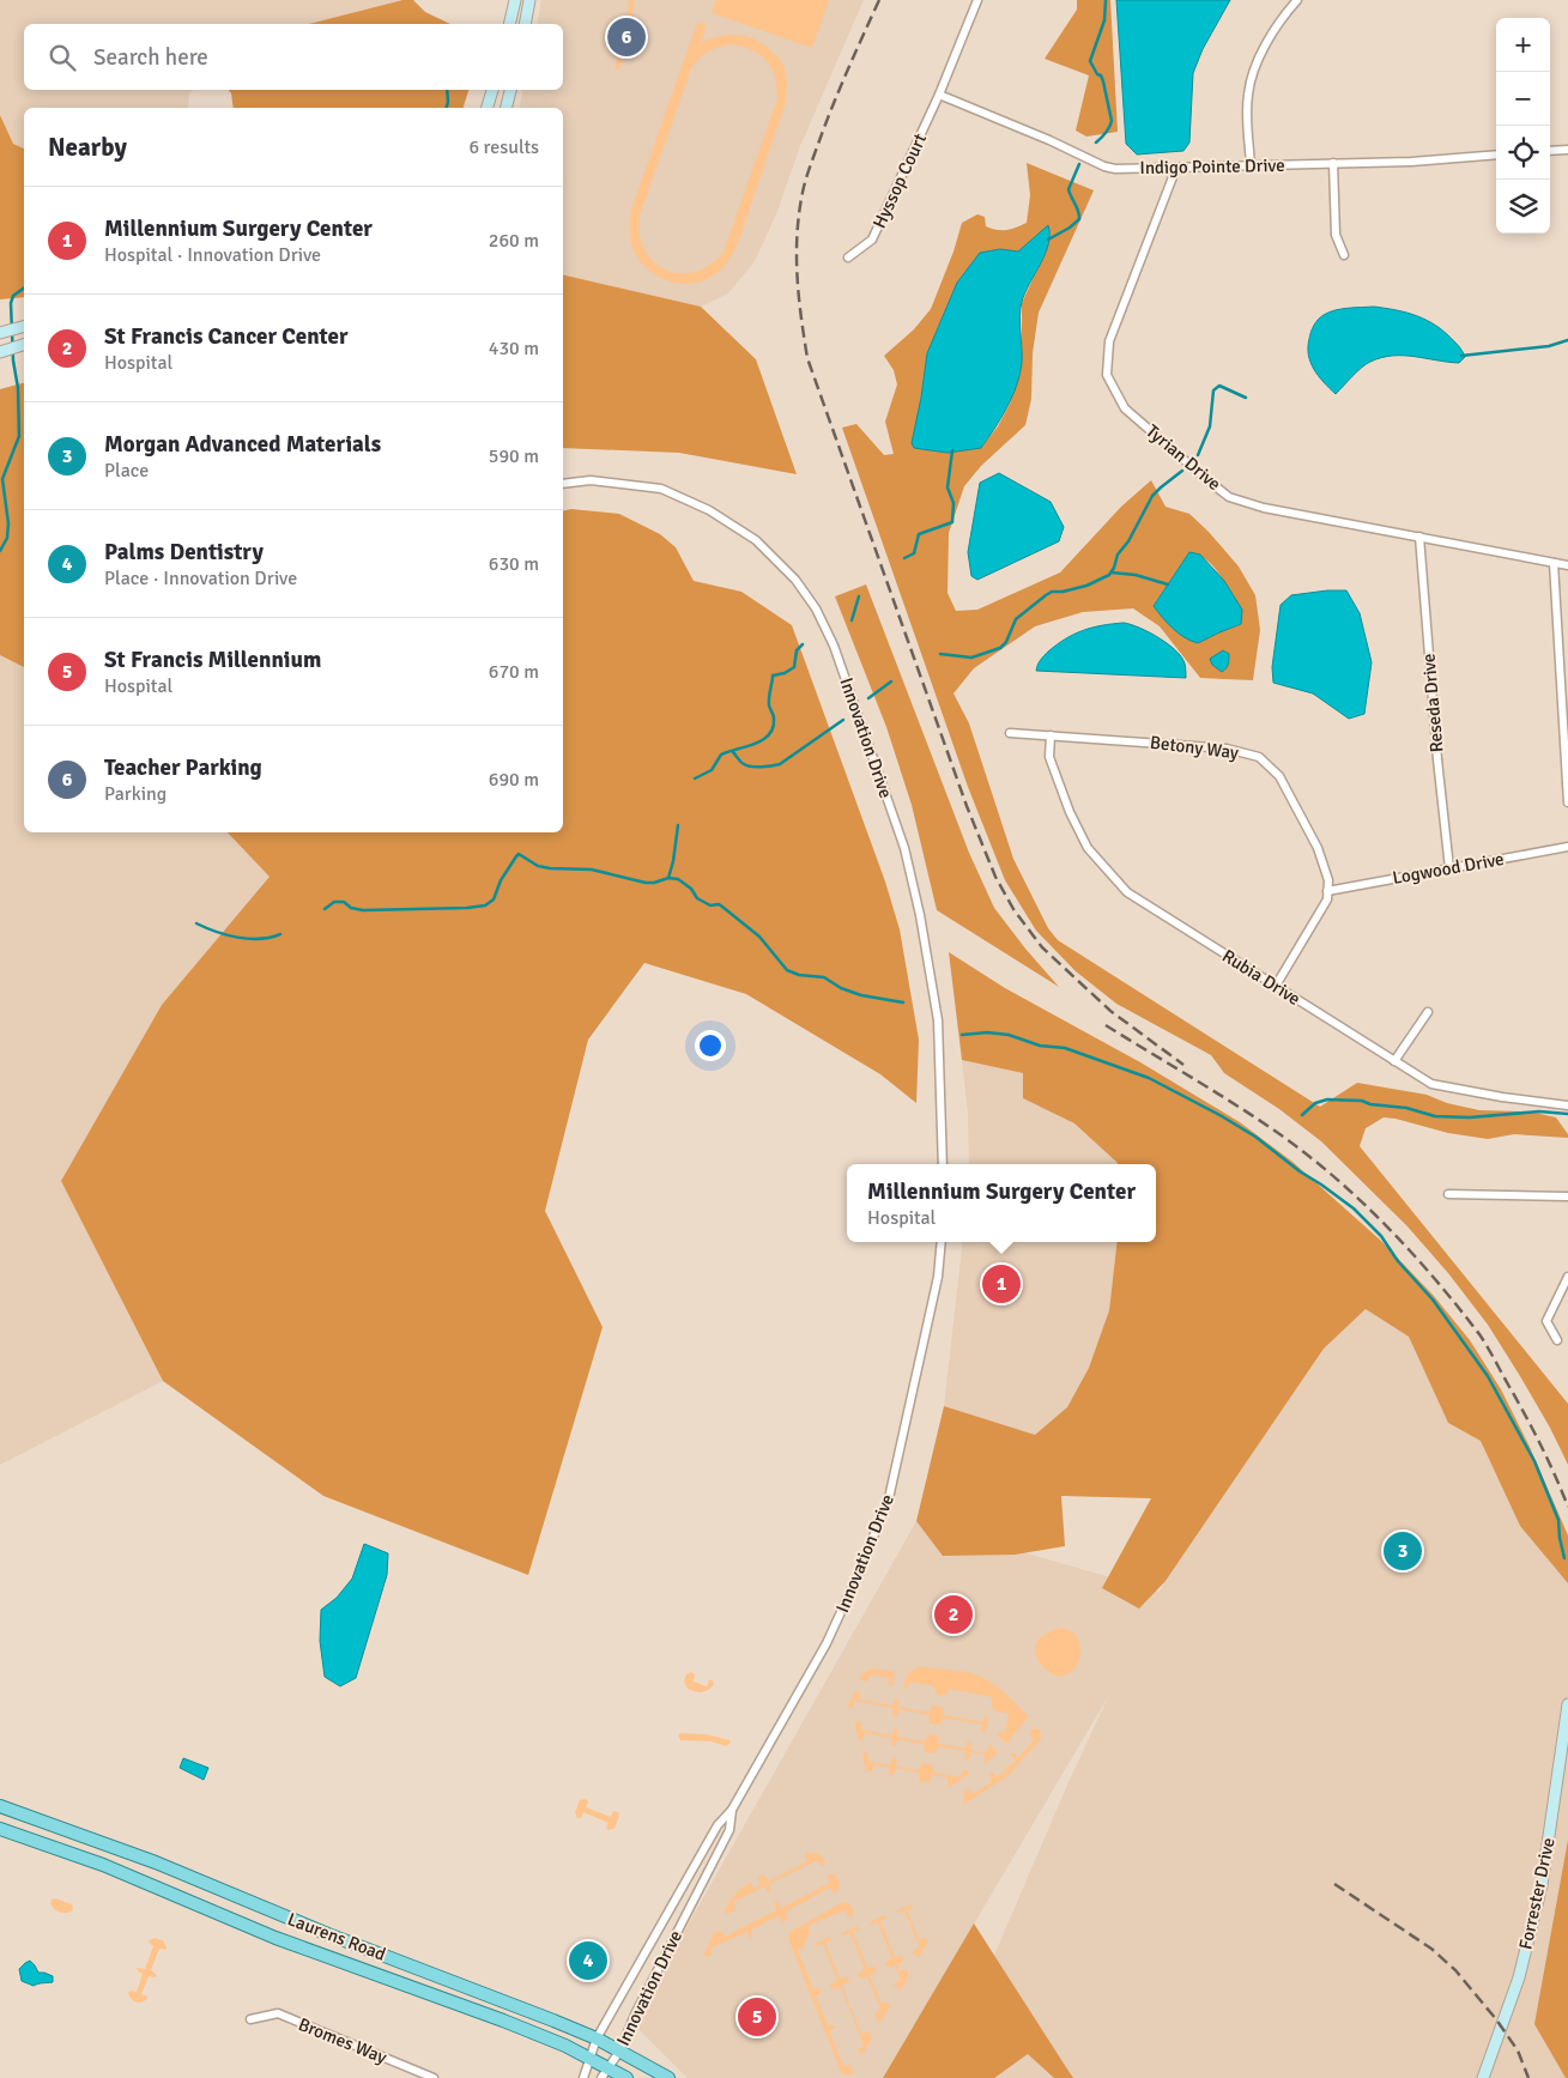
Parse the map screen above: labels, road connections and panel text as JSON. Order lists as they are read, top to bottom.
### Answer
{
  "streets": {
    "main road": ["Laurens Road"],
    "street": [
      "Indigo Pointe Drive",
      "Hyssop Court",
      "Tyrian Drive",
      "Reseda Drive",
      "Innovation Drive",
      "Betony Way",
      "Logwood Drive",
      "Rubia Drive",
      "Forrester Drive",
      "Bromes Way"
    ]
  },
  "crossings": [
    ["Indigo Pointe Drive", "Hyssop Court"],
    ["Indigo Pointe Drive", "Tyrian Drive"],
    ["Tyrian Drive", "Reseda Drive"],
    ["Reseda Drive", "Logwood Drive"],
    ["Innovation Drive", "Laurens Road"],
    ["Betony Way", "Logwood Drive"],
    ["Betony Way", "Rubia Drive"]
  ],
  "page": {
    "pins": [
      "6",
      "1",
      "3",
      "2",
      "4",
      "5"
    ],
    "map_buttons": ["+", "−"],
    "search": "Search here",
    "heading": ["Nearby", "6 results"],
    "list": [
      {
        "mark": "1",
        "name": "Millennium Surgery Center",
        "note": "Hospital · Innovation Drive",
        "value": "260 m"
      },
      {
        "mark": "2",
        "name": "St Francis Cancer Center",
        "note": "Hospital",
        "value": "430 m"
      },
      {
        "mark": "3",
        "name": "Morgan Advanced Materials",
        "note": "Place",
        "value": "590 m"
      },
      {
        "mark": "4",
        "name": "Palms Dentistry",
        "note": "Place · Innovation Drive",
        "value": "630 m"
      },
      {
        "mark": "5",
        "name": "St Francis Millennium",
        "note": "Hospital",
        "value": "670 m"
      },
      {
        "mark": "6",
        "name": "Teacher Parking",
        "note": "Parking",
        "value": "690 m"
      }
    ],
    "popup": ["Millennium Surgery Center", "Hospital"]
  }
}
